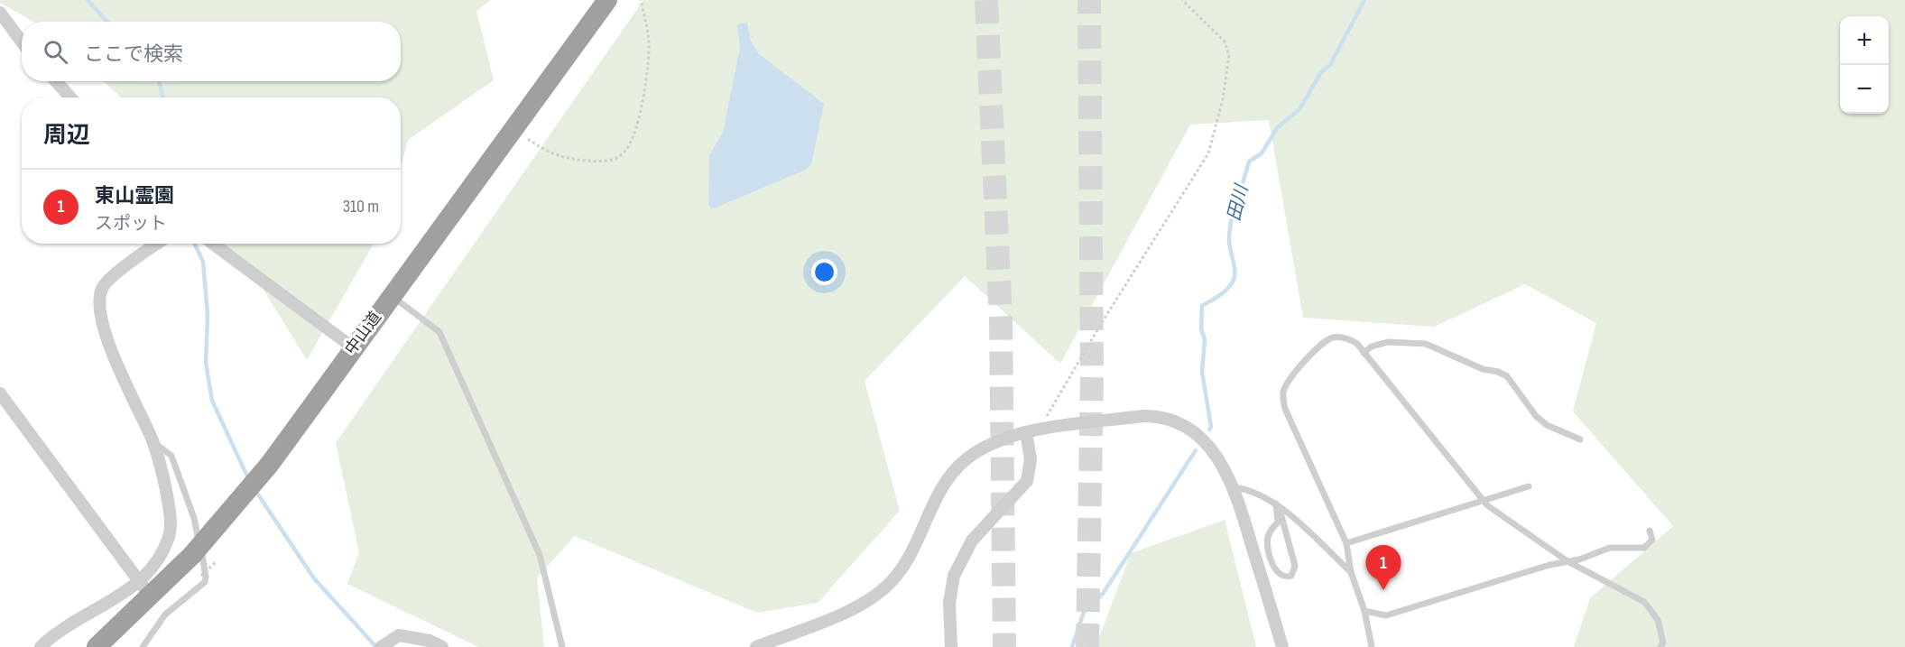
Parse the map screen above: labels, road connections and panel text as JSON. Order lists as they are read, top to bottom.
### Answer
{
  "streets": {
    "highway": ["中山道"]
  },
  "water": ["田川"],
  "page": {
    "map_buttons": ["+", "−"],
    "search": "ここで検索",
    "heading": "周辺",
    "list": [
      {
        "mark": "1",
        "name": "東山霊園",
        "note": "スポット",
        "value": "310 m"
      }
    ],
    "pins": "1"
  }
}
